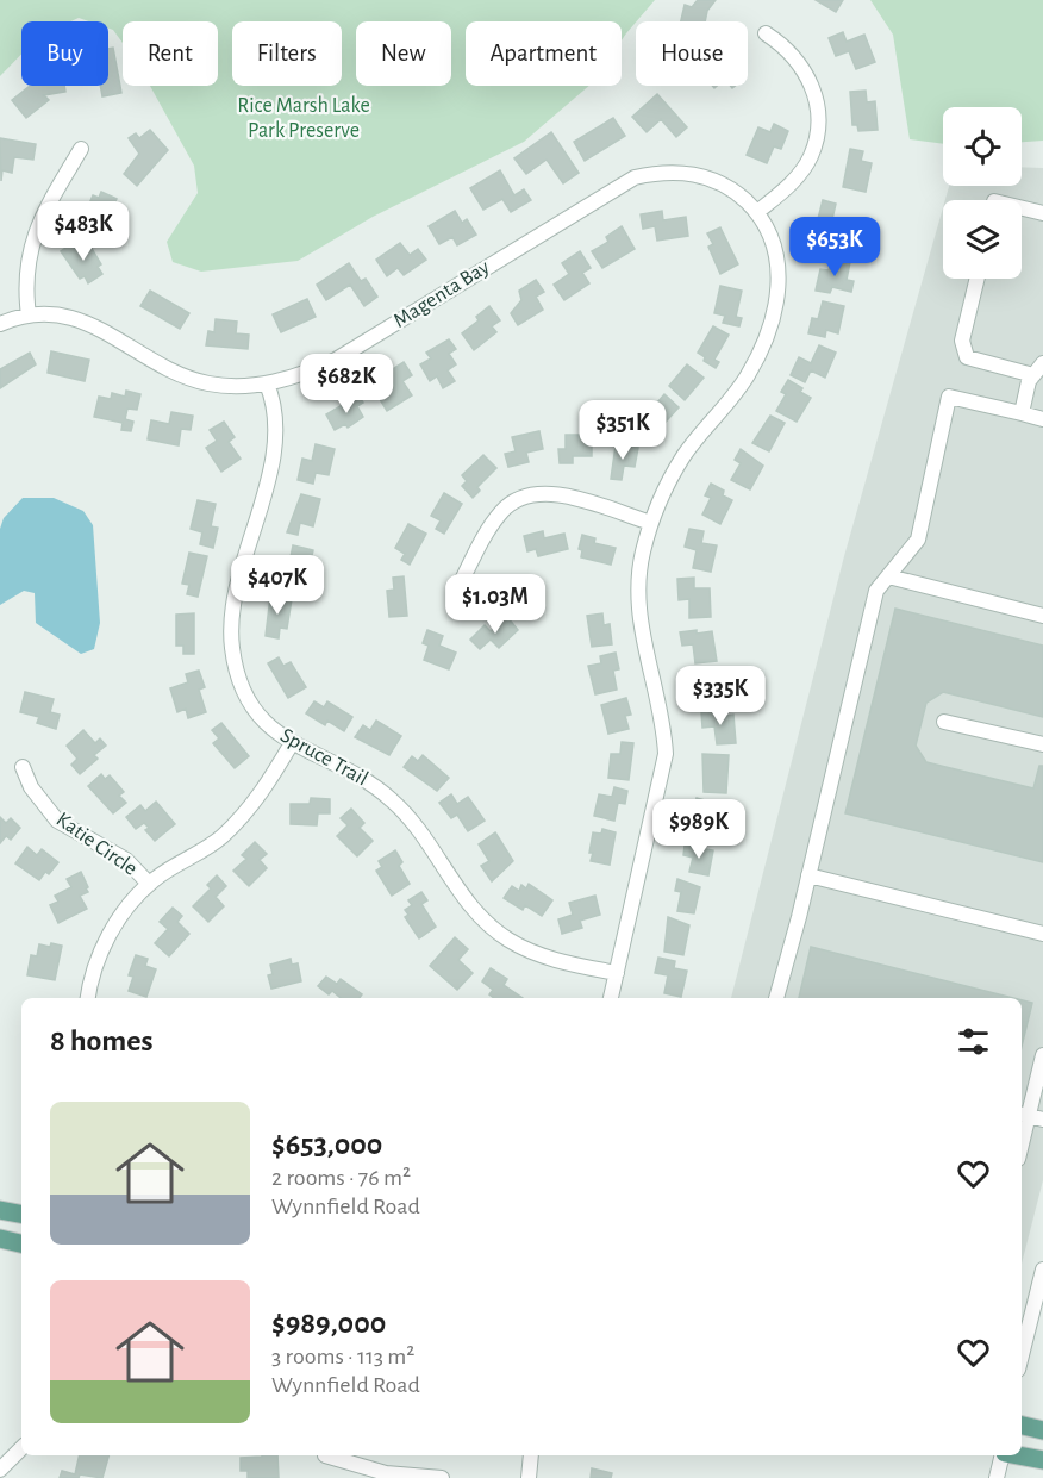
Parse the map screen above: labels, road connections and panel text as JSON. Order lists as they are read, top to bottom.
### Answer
{
  "streets": {
    "street": ["Magenta Bay", "Spruce Trail", "Katie Circle"]
  },
  "crossings": [
    ["Magenta Bay", "Spruce Trail"]
  ],
  "parks": ["Rice Marsh Lake Park Preserve"],
  "page": {
    "chip": [
      "Buy",
      "Rent",
      "Filters",
      "New",
      "Apartment",
      "House"
    ],
    "price": [
      "$483K",
      "$653K",
      "$682K",
      "$351K",
      "$407K",
      "$1.03M",
      "$335K",
      "$989K"
    ],
    "heading": "8 homes",
    "list": [
      {
        "name": "$653,000",
        "note": "2 rooms · 76 m² · Wynnfield Road"
      },
      {
        "name": "$989,000",
        "note": "3 rooms · 113 m² · Wynnfield Road"
      }
    ]
  }
}
